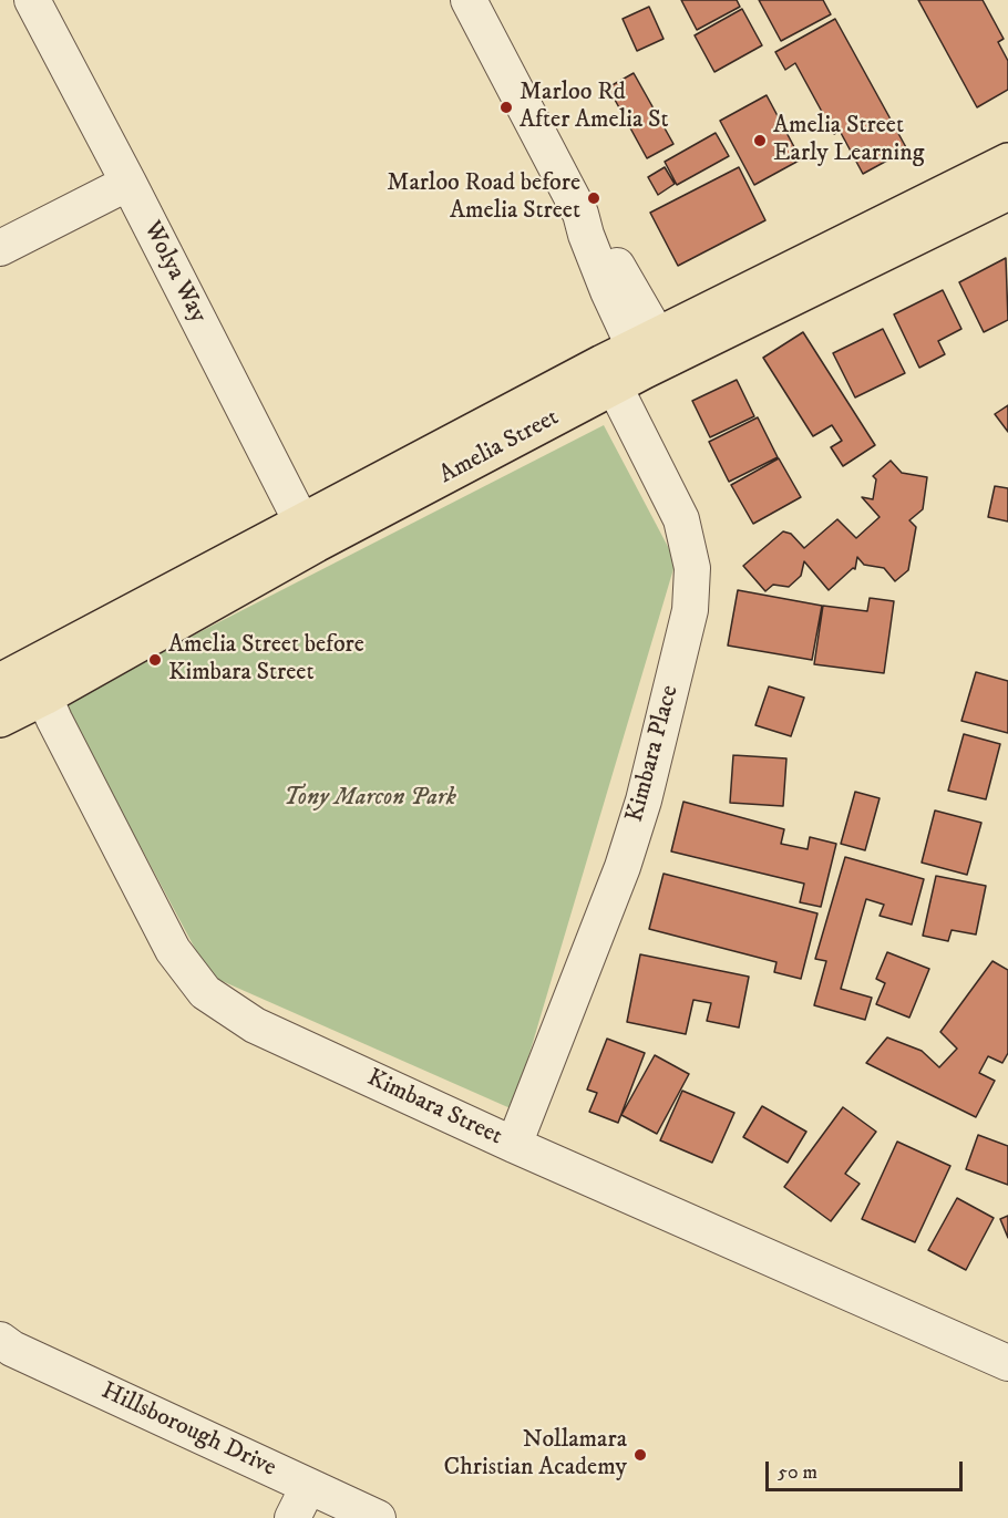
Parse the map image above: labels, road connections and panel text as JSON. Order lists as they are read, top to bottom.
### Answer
{
  "streets": {
    "main road": ["Amelia Street"],
    "street": [
      "Wolya Way",
      "Kimbara Place",
      "Kimbara Street",
      "Hillsborough Drive"
    ]
  },
  "crossings": [
    ["Wolya Way", "Amelia Street"],
    ["Amelia Street", "Kimbara Place"],
    ["Amelia Street", "Kimbara Street"],
    ["Kimbara Place", "Kimbara Street"]
  ],
  "parks": ["Tony Marcon Park"],
  "places": [
    "Marloo Rd After Amelia St",
    "Amelia Street Early Learning",
    "Marloo Road before Amelia Street",
    "Amelia Street before Kimbara Street",
    "Nollamara Christian Academy"
  ],
  "scale_bar": "50 m"
}
